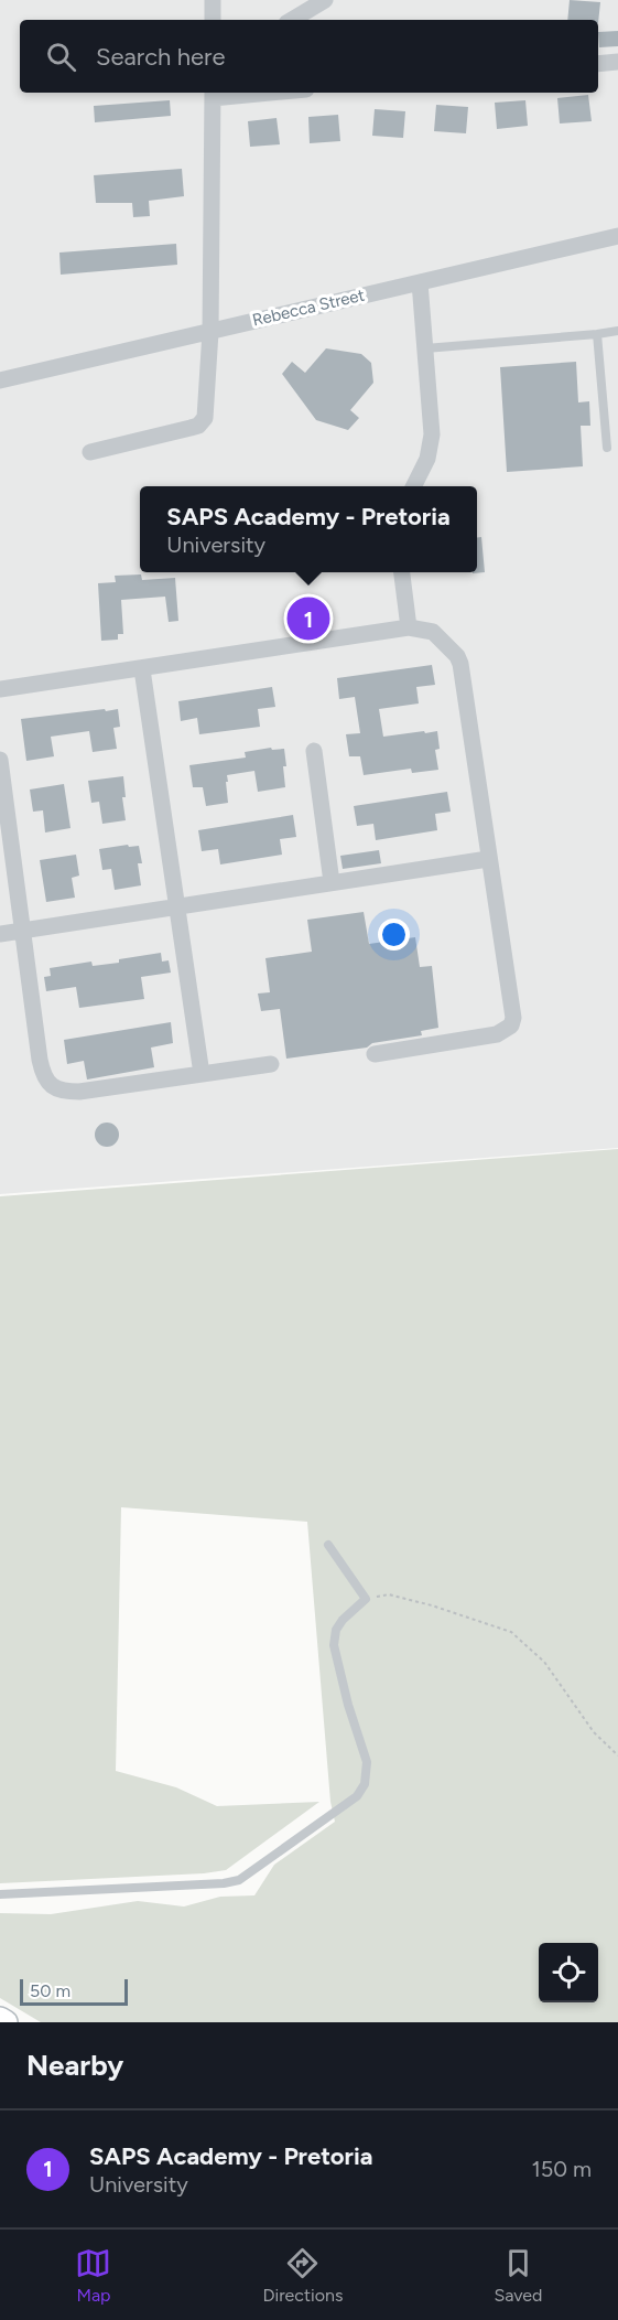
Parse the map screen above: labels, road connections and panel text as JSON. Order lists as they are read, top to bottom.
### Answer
{
  "streets": {
    "street": ["Rebecca Street"]
  },
  "scale_bar": "50 m",
  "page": {
    "search": "Search here",
    "popup": ["SAPS Academy - Pretoria", "University"],
    "pins": "1",
    "scale": "50 m",
    "heading": "Nearby",
    "list": [
      {
        "mark": "1",
        "name": "SAPS Academy - Pretoria",
        "note": "University",
        "value": "150 m"
      }
    ],
    "nav": ["Map", "Directions", "Saved"]
  }
}
